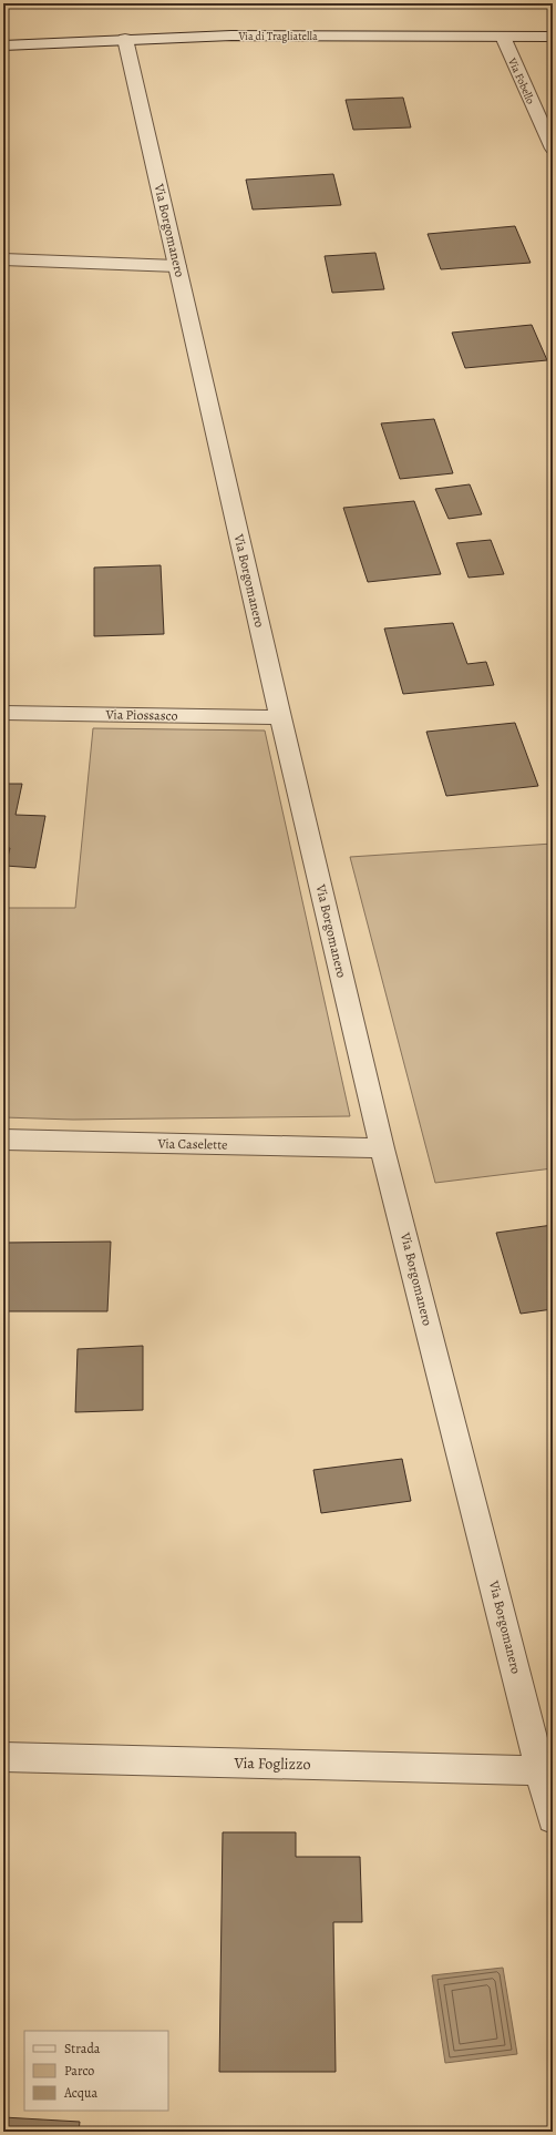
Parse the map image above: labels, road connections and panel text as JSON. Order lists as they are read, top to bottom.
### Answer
{
  "streets": {
    "street": [
      "Via di Tragliatella",
      "Via Fobello",
      "Via Borgomanero",
      "Via Piossasco",
      "Via Caselette",
      "Via Foglizzo"
    ]
  },
  "crossings": [
    ["Via di Tragliatella", "Via Fobello"],
    ["Via di Tragliatella", "Via Borgomanero"],
    ["Via Borgomanero", "Via Piossasco"],
    ["Via Borgomanero", "Via Caselette"],
    ["Via Borgomanero", "Via Foglizzo"]
  ],
  "legend": ["Strada", "Parco", "Acqua"]
}
